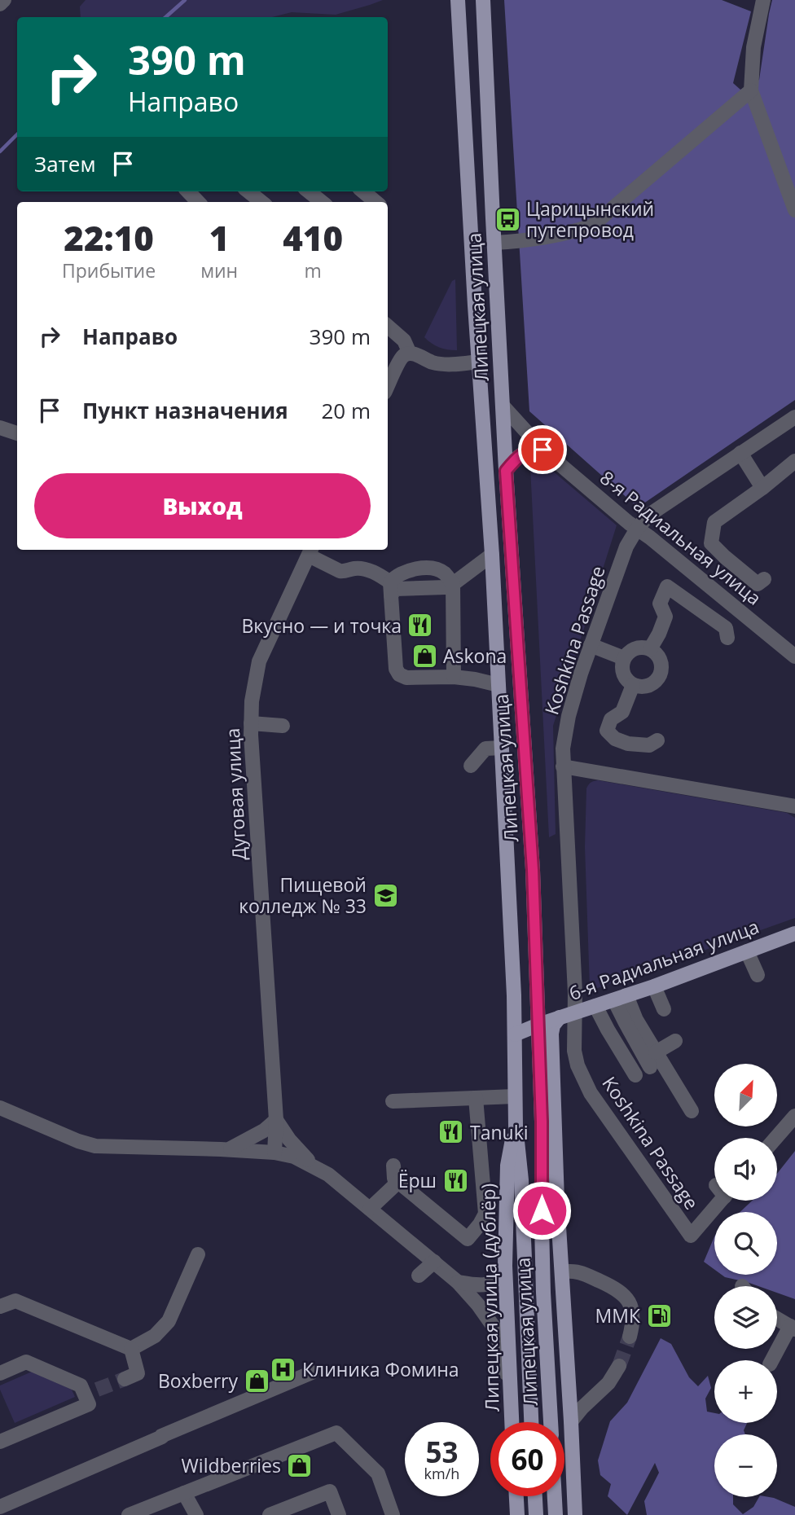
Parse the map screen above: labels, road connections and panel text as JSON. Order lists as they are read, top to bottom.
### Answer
{
  "streets": {
    "main road": ["Липецкая улица", "6-я Радиальная улица", "Липецкая улица (дублёр)"],
    "street": ["8-я Радиальная улица", "Koshkina Passage", "Дуговая улица"]
  },
  "crossings": [
    ["Липецкая улица", "8-я Радиальная улица"],
    ["Липецкая улица", "6-я Радиальная улица"],
    ["Липецкая улица", "Липецкая улица (дублёр)"],
    ["8-я Радиальная улица", "Koshkina Passage"],
    ["Koshkina Passage", "6-я Радиальная улица"]
  ],
  "places": {
    "bus stop": ["Царицынский путепровод"],
    "restaurant": ["Вкусно — и точка", "Tanuki", "Ёрш"],
    "shop": ["Askona", "Boxberry", "Wildberries"],
    "school or university": ["Пищевой колледж № 33"],
    "fuel station": ["ММК"],
    "hospital": ["Клиника Фомина"]
  },
  "north": "top right",
  "page": {
    "turn": ["390 m", "Направо"],
    "then": "Затем",
    "eta": [
      "22:10",
      "Прибытие",
      "1",
      "мин",
      "410",
      "m"
    ],
    "list": [
      {
        "name": "Направо",
        "value": "390 m"
      },
      {
        "name": "Пункт назначения",
        "value": "20 m"
      }
    ],
    "buttons": "Выход",
    "map_buttons": ["+", "−"],
    "speed": "53 km/h",
    "limit": "60"
  }
}
